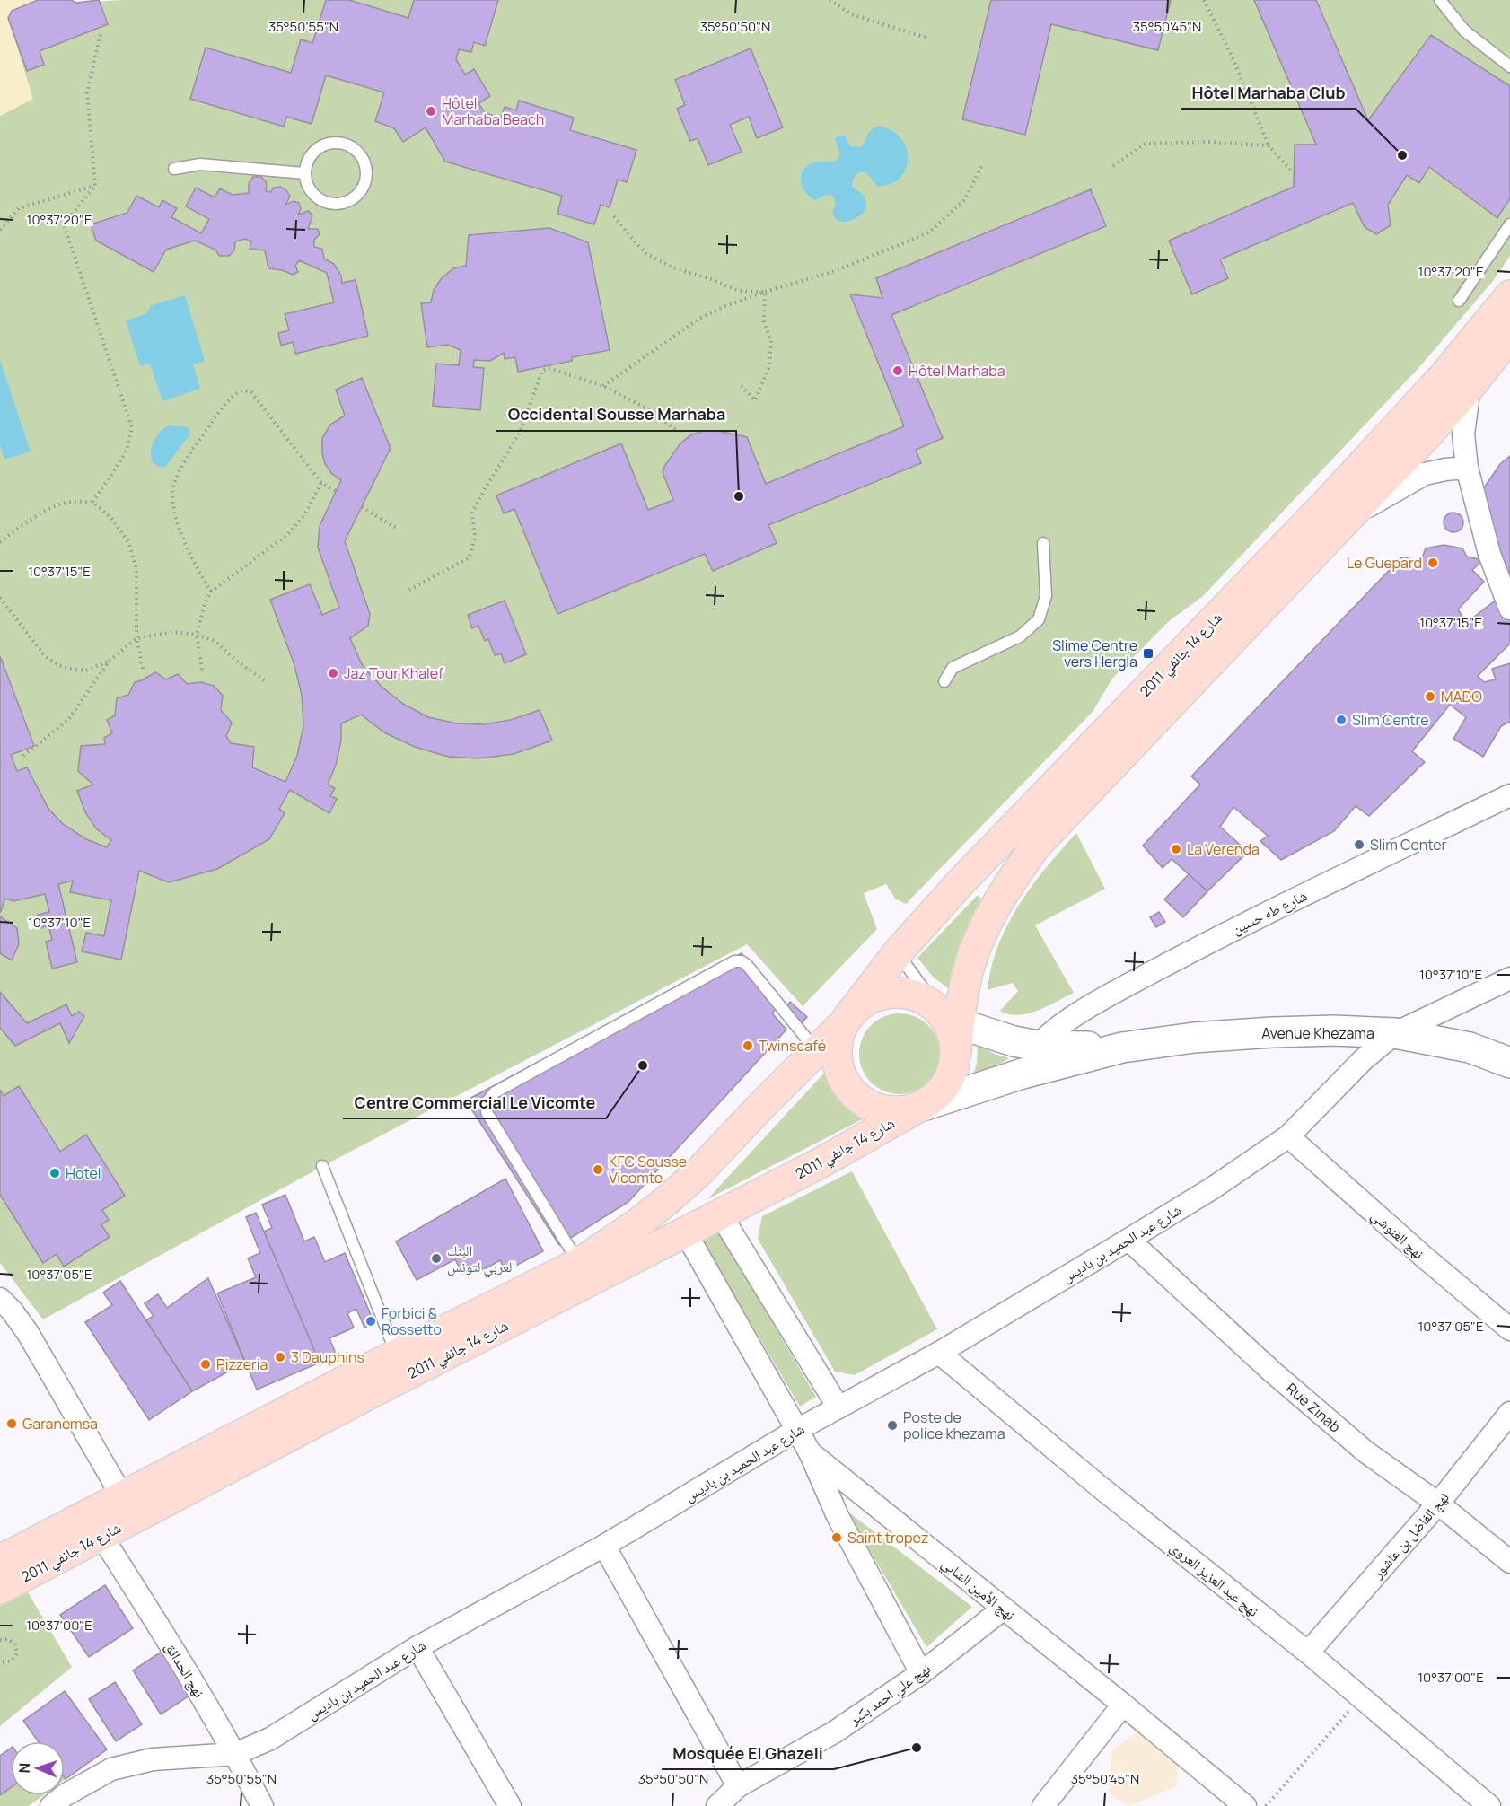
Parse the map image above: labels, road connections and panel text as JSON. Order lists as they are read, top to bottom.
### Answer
{
  "streets": {
    "main road": ["شارع 14 جانفي 2011", "Avenue Khezama"],
    "street": [
      "شارع طه حسين",
      "نهج الغنوشي",
      "شارع عبد الحميد بن باديس",
      "Rue Zinab",
      "نهج الفاضل بن عاشور",
      "نهج عبد العزيز العروي",
      "نهج الأمين الشابي",
      "نهج الحدائق",
      "نهج علي احمد بكير"
    ]
  },
  "crossings": [
    ["شارع 14 جانفي 2011", "Avenue Khezama"],
    ["شارع 14 جانفي 2011", "نهج الحدائق"],
    ["شارع طه حسين", "Avenue Khezama"],
    ["Avenue Khezama", "شارع عبد الحميد بن باديس"],
    ["نهج الغنوشي", "شارع عبد الحميد بن باديس"],
    ["شارع عبد الحميد بن باديس", "Rue Zinab"],
    ["شارع عبد الحميد بن باديس", "نهج عبد العزيز العروي"],
    ["شارع عبد الحميد بن باديس", "نهج الحدائق"],
    ["Rue Zinab", "نهج الفاضل بن عاشور"],
    ["نهج الفاضل بن عاشور", "نهج عبد العزيز العروي"],
    ["نهج الأمين الشابي", "نهج علي احمد بكير"]
  ],
  "places": {
    "other": [
      "Hôtel Marhaba Beach",
      "Hôtel Marhaba Club",
      "Hôtel Marhaba",
      "Occidental Sousse Marhaba",
      "Le Guepard",
      "Jaz Tour Khalef",
      "MADO",
      "Slim Centre",
      "Slim Center",
      "La Verenda",
      "Twinscafé",
      "Centre Commercial Le Vicomte",
      "KFC Sousse Vicomte",
      "Hotel",
      "البنك العربي لتونس",
      "Forbici & Rossetto",
      "3 Dauphins",
      "Pizzeria",
      "Garanemsa",
      "Poste de police khezama",
      "Saint tropez",
      "Mosquée El Ghazeli"
    ],
    "transit": ["Slime Centre vers Hergla"]
  },
  "north": "left",
  "coordinates": [
    "35°50'55\"N",
    "35°50'50\"N",
    "35°50'45\"N",
    "10°37'20\"E",
    "10°37'15\"E",
    "10°37'10\"E",
    "10°37'05\"E",
    "10°37'00\"E"
  ]
}
